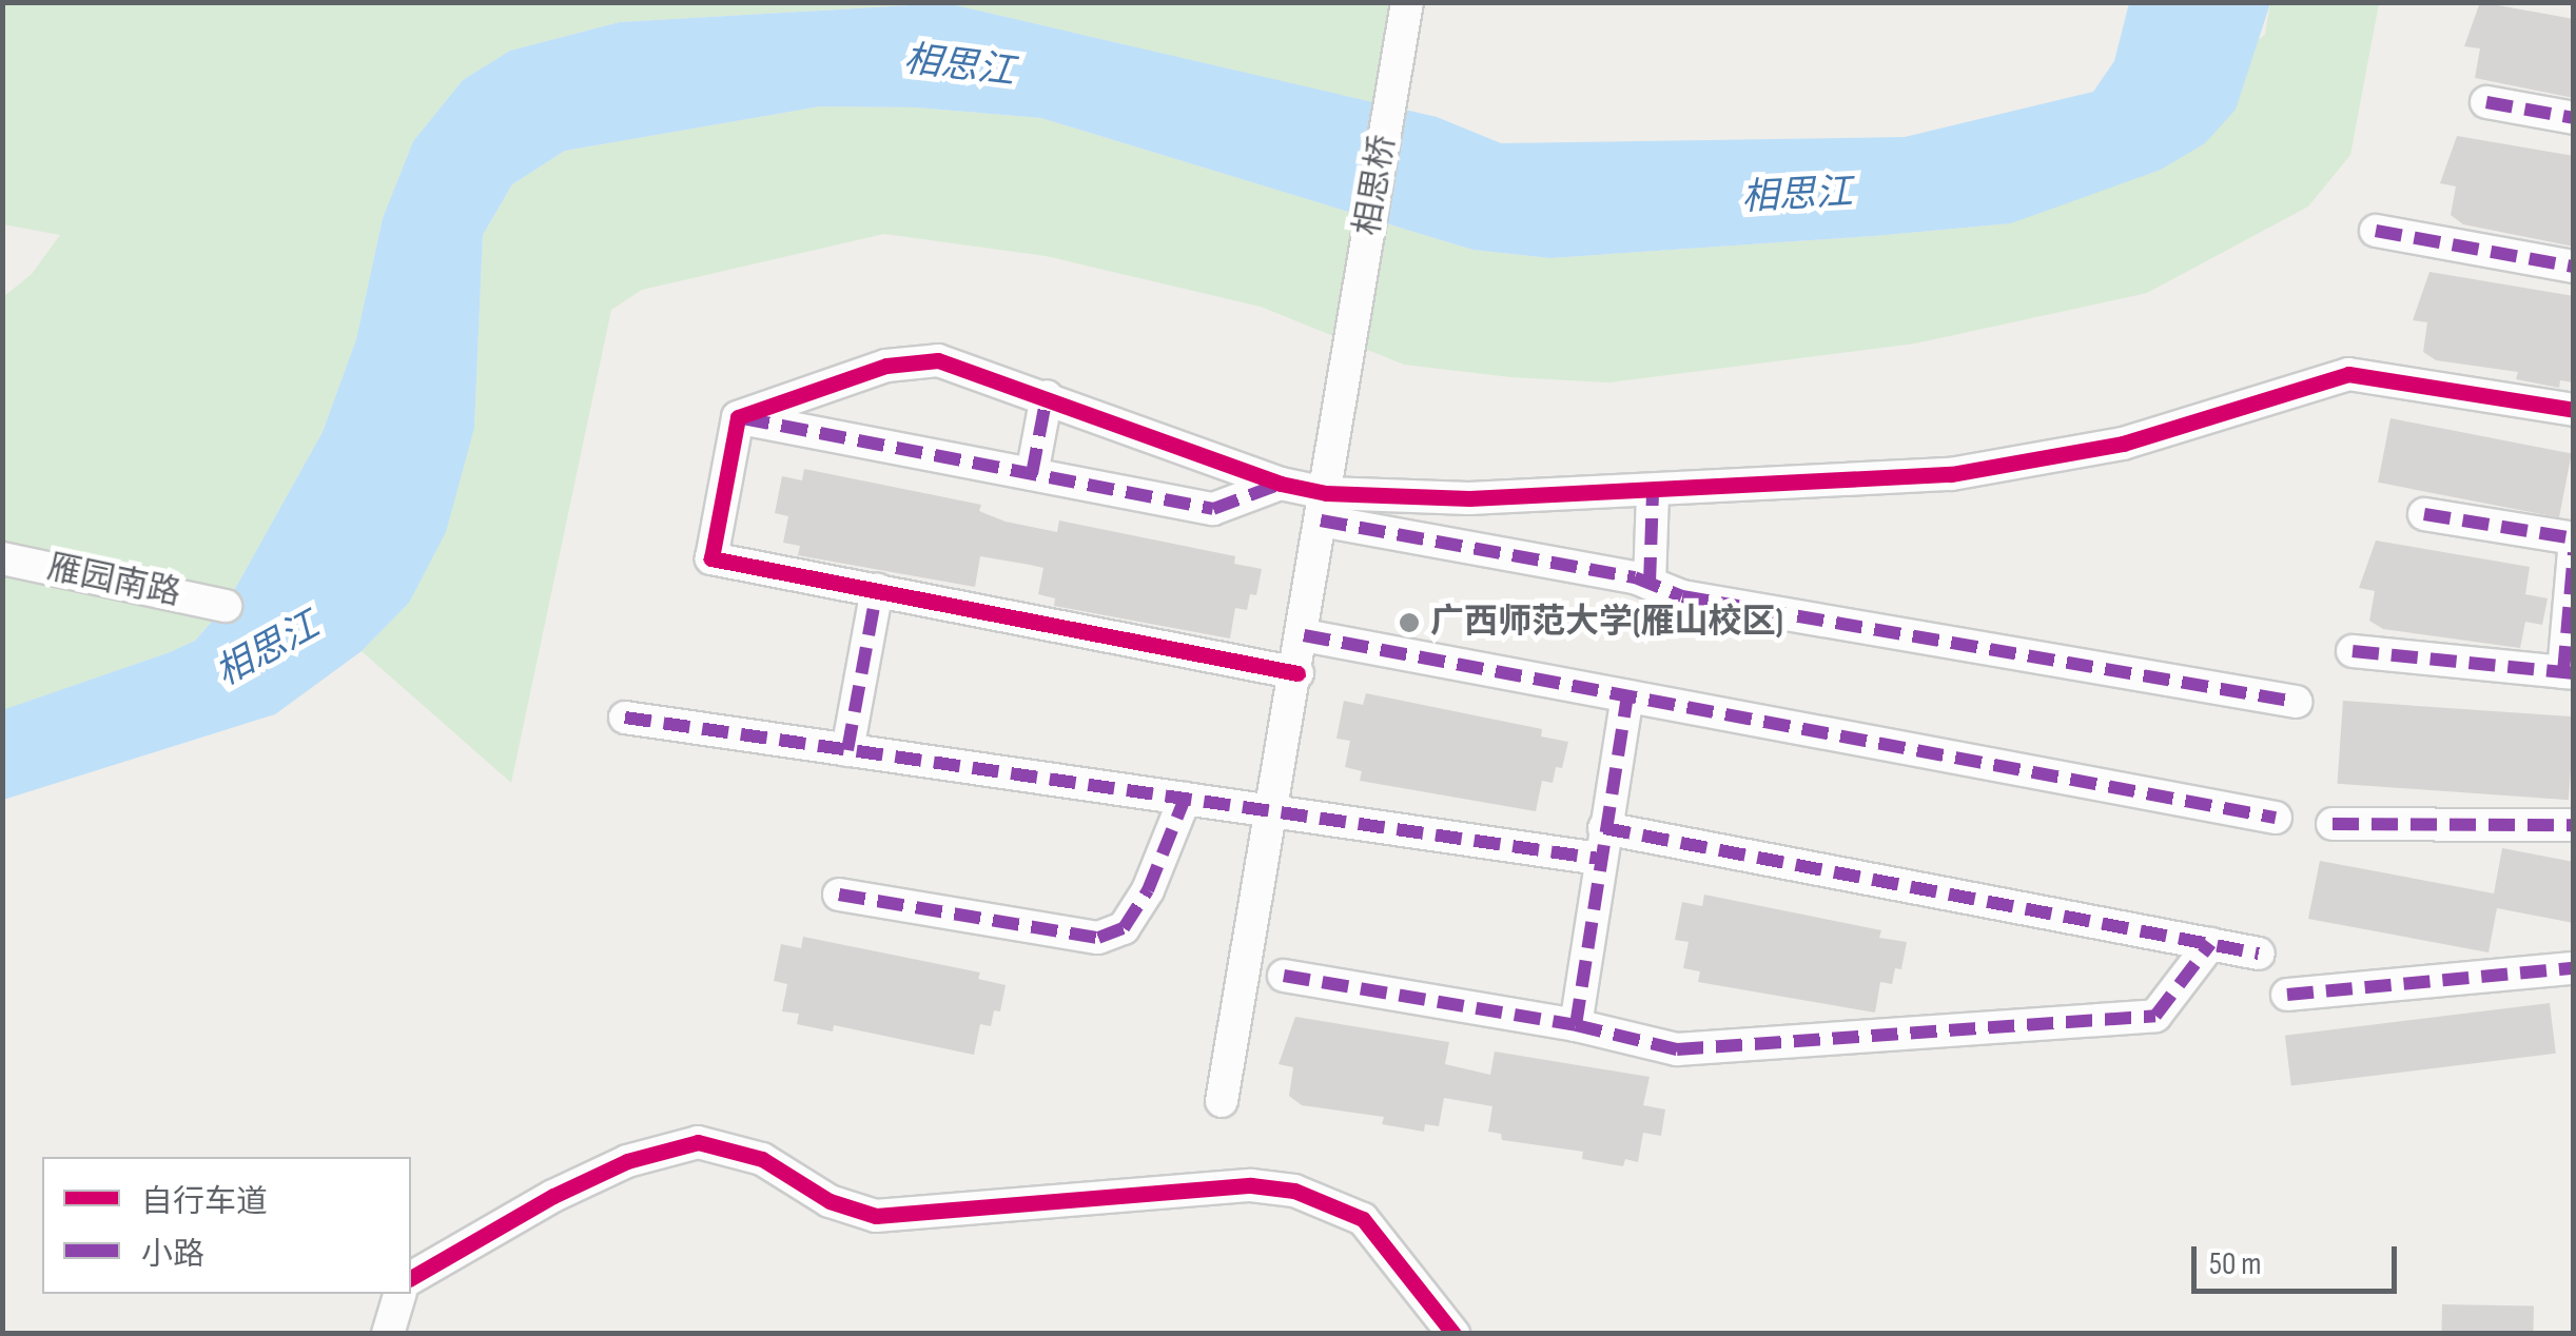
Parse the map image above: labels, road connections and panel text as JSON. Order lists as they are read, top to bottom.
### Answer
{
  "streets": {
    "street": ["相思桥", "雁园南路"]
  },
  "water": ["相思江"],
  "places": ["广西师范大学(雁山校区)"],
  "legend": ["自行车道", "小路"],
  "scale_bar": "50 m"
}
